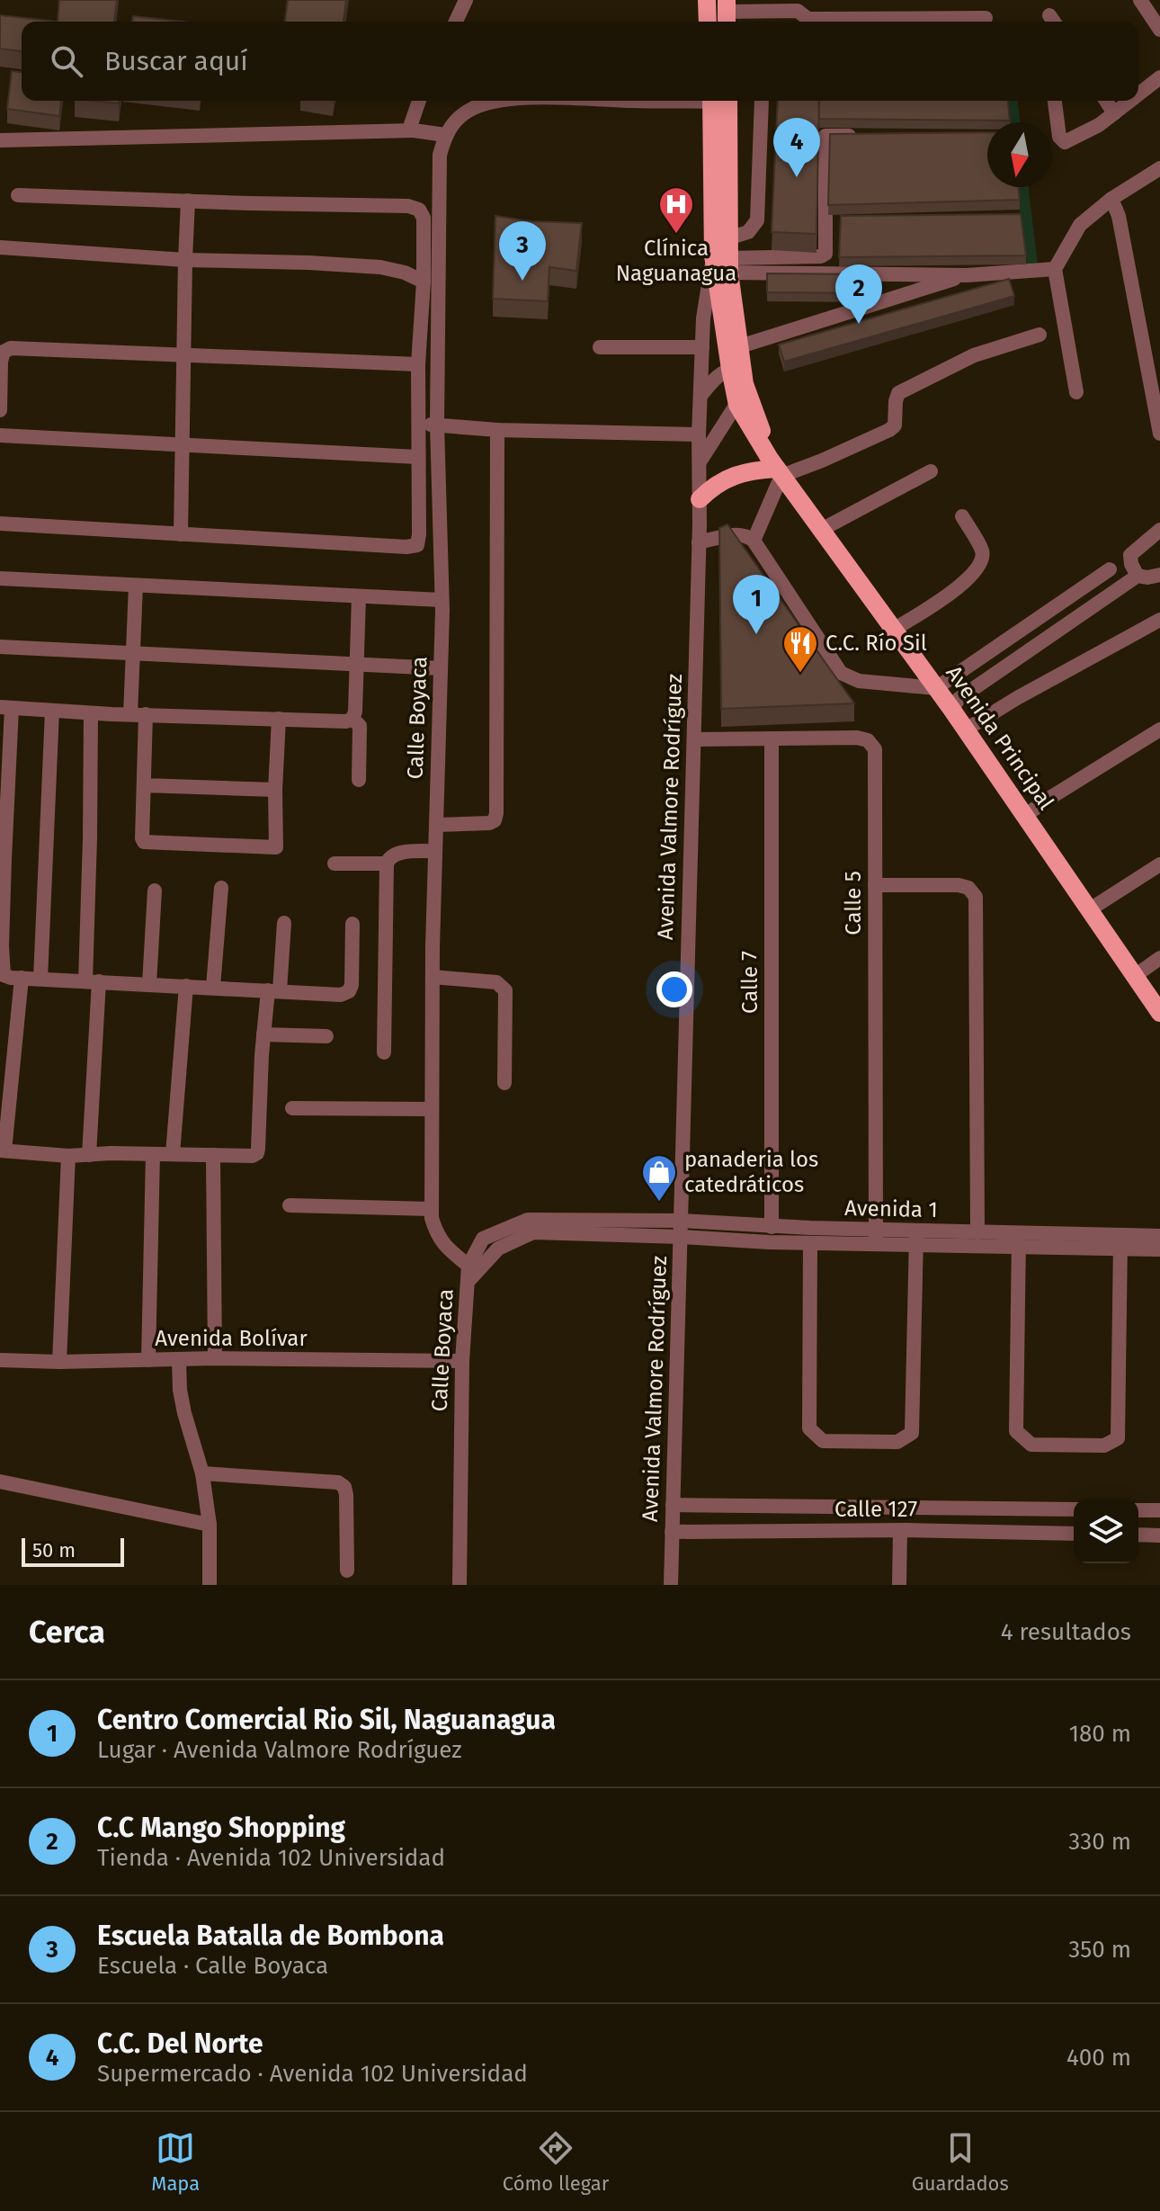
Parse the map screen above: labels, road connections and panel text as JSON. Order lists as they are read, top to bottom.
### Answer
{
  "streets": {
    "main road": ["Avenida Principal"],
    "street": [
      "Calle Boyaca",
      "Avenida Valmore Rodríguez",
      "Calle 5",
      "Calle 7",
      "Avenida 1",
      "Avenida Bolívar",
      "Calle 127"
    ]
  },
  "crossings": [
    ["Calle Boyaca", "Avenida 1"],
    ["Calle Boyaca", "Avenida Bolívar"],
    ["Avenida Valmore Rodríguez", "Calle 5"],
    ["Avenida Valmore Rodríguez", "Avenida 1"],
    ["Avenida Valmore Rodríguez", "Calle 127"],
    ["Calle 5", "Calle 7"],
    ["Calle 5", "Avenida 1"],
    ["Calle 7", "Avenida 1"]
  ],
  "places": {
    "hospital": ["Clínica Naguanagua"],
    "restaurant": ["C.C. Río Sil"],
    "shop": ["panaderia los catedráticos"]
  },
  "scale_bar": "50 m",
  "north": "bottom",
  "page": {
    "search": "Buscar aquí",
    "pins": [
      "4",
      "3",
      "2",
      "1"
    ],
    "scale": "50 m",
    "heading": ["Cerca", "4 resultados"],
    "list": [
      {
        "mark": "1",
        "name": "Centro Comercial Rio Sil, Naguanagua",
        "note": "Lugar · Avenida Valmore Rodríguez",
        "value": "180 m"
      },
      {
        "mark": "2",
        "name": "C.C Mango Shopping",
        "note": "Tienda · Avenida 102 Universidad",
        "value": "330 m"
      },
      {
        "mark": "3",
        "name": "Escuela Batalla de Bombona",
        "note": "Escuela · Calle Boyaca",
        "value": "350 m"
      },
      {
        "mark": "4",
        "name": "C.C. Del Norte",
        "note": "Supermercado · Avenida 102 Universidad",
        "value": "400 m"
      }
    ],
    "nav": ["Mapa", "Cómo llegar", "Guardados"]
  }
}
